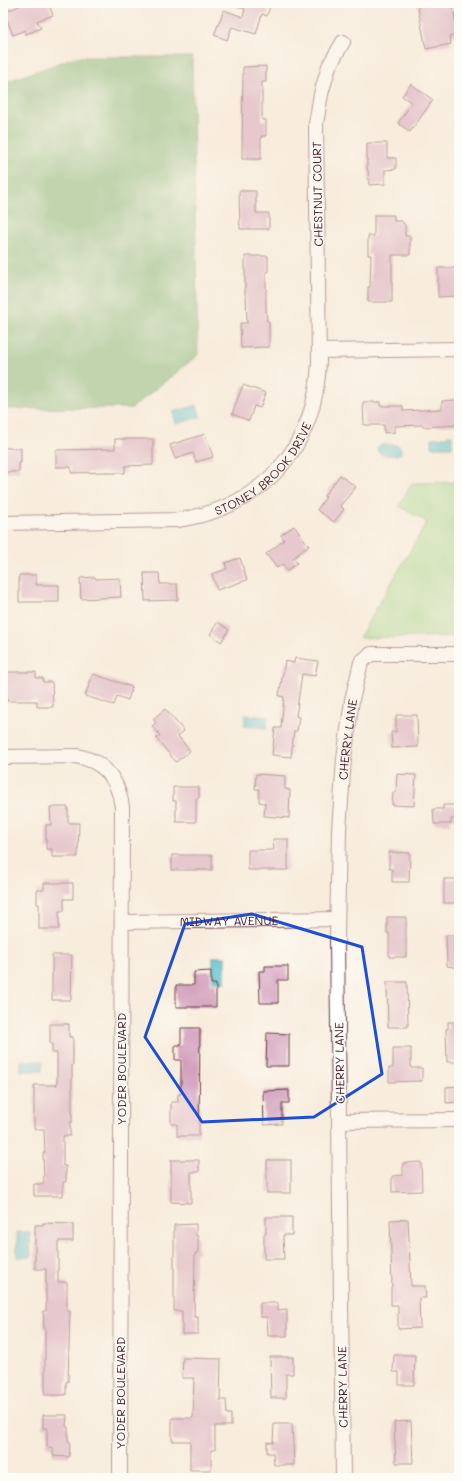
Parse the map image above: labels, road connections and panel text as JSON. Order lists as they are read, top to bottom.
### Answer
{
  "streets": {
    "street": [
      "CHESTNUT COURT",
      "STONEY BROOK DRIVE",
      "CHERRY LANE",
      "MIDWAY AVENUE",
      "YODER BOULEVARD"
    ]
  },
  "crossings": [
    ["CHESTNUT COURT", "STONEY BROOK DRIVE"],
    ["CHERRY LANE", "MIDWAY AVENUE"],
    ["MIDWAY AVENUE", "YODER BOULEVARD"]
  ]
}
